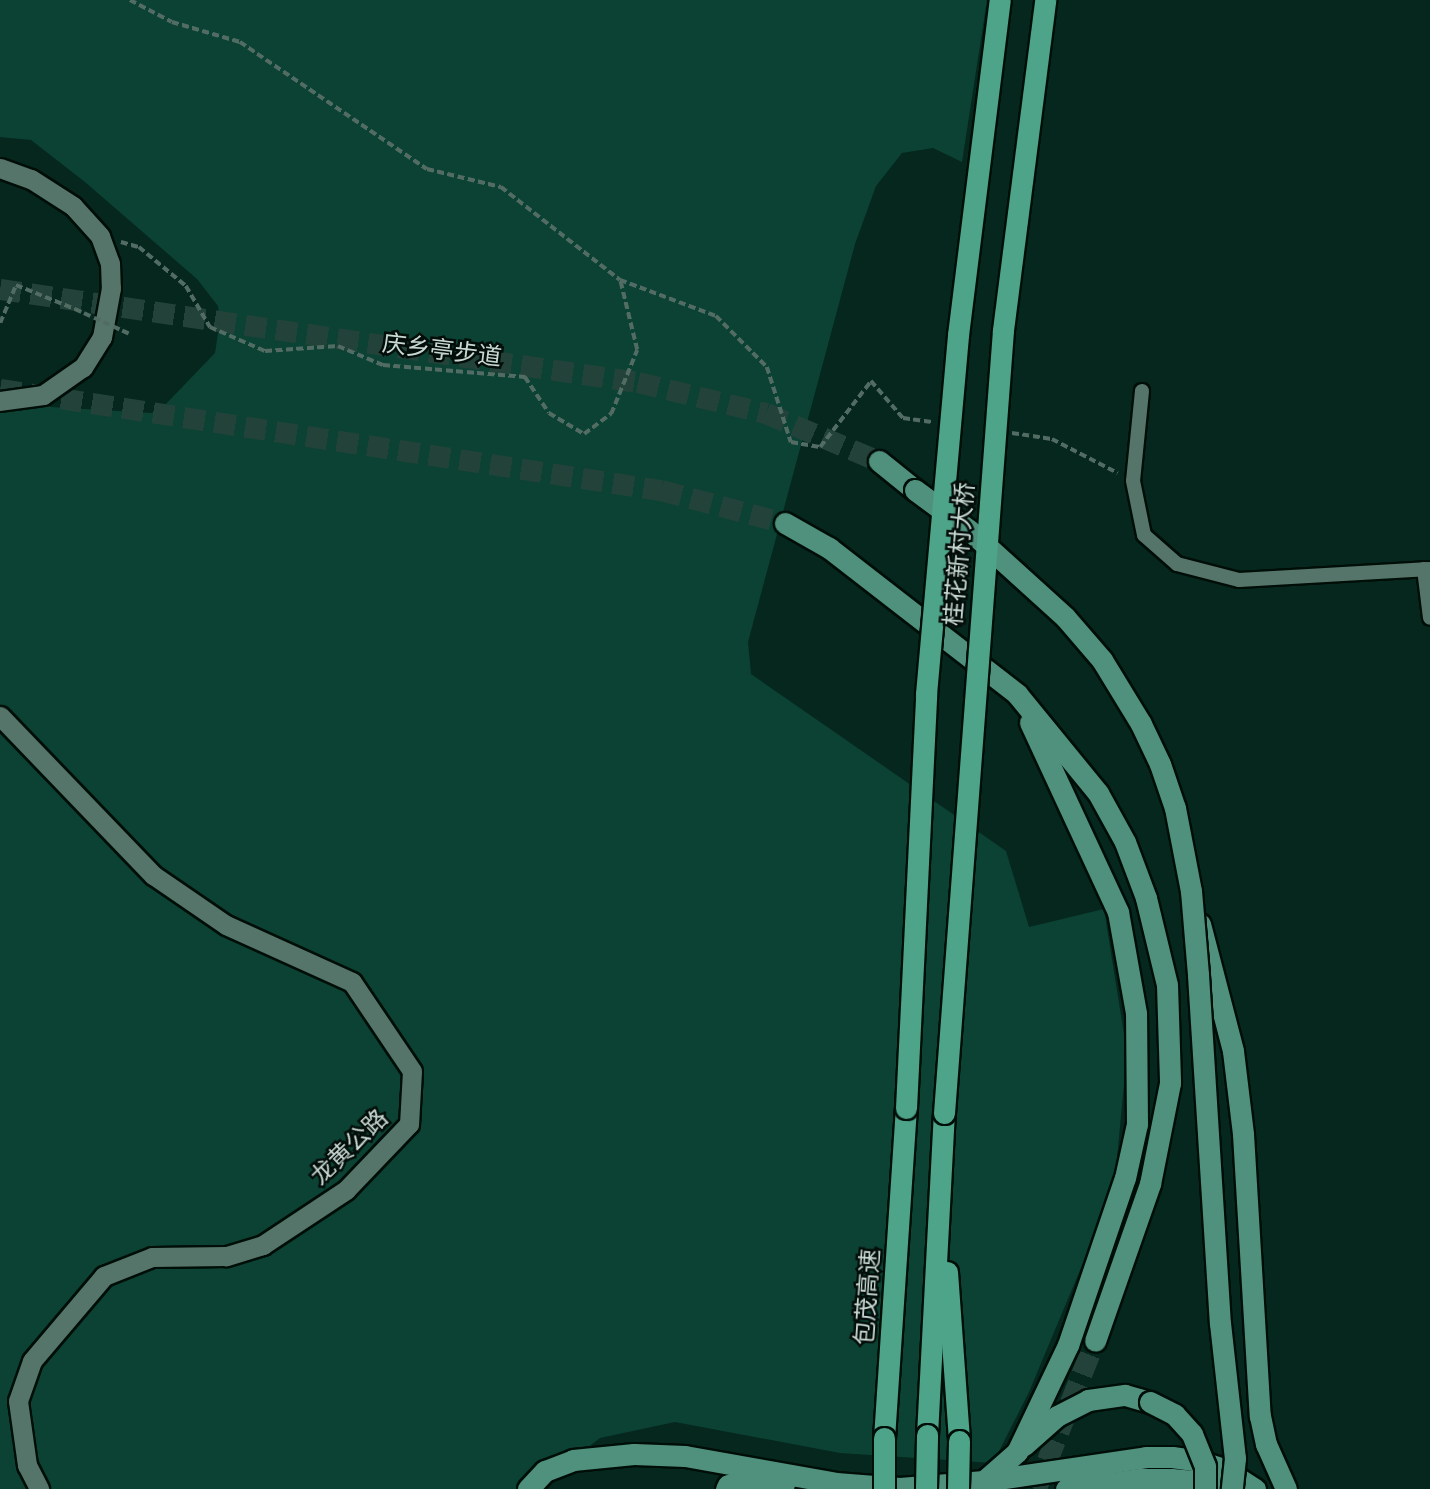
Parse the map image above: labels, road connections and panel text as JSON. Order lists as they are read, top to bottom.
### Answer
{
  "streets": {
    "highway": ["桂花新村大桥", "包茂高速"],
    "main road": ["龙黄公路"],
    "path": ["庆乡亭步道"]
  },
  "crossings": [
    ["桂花新村大桥", "包茂高速"]
  ]
}
